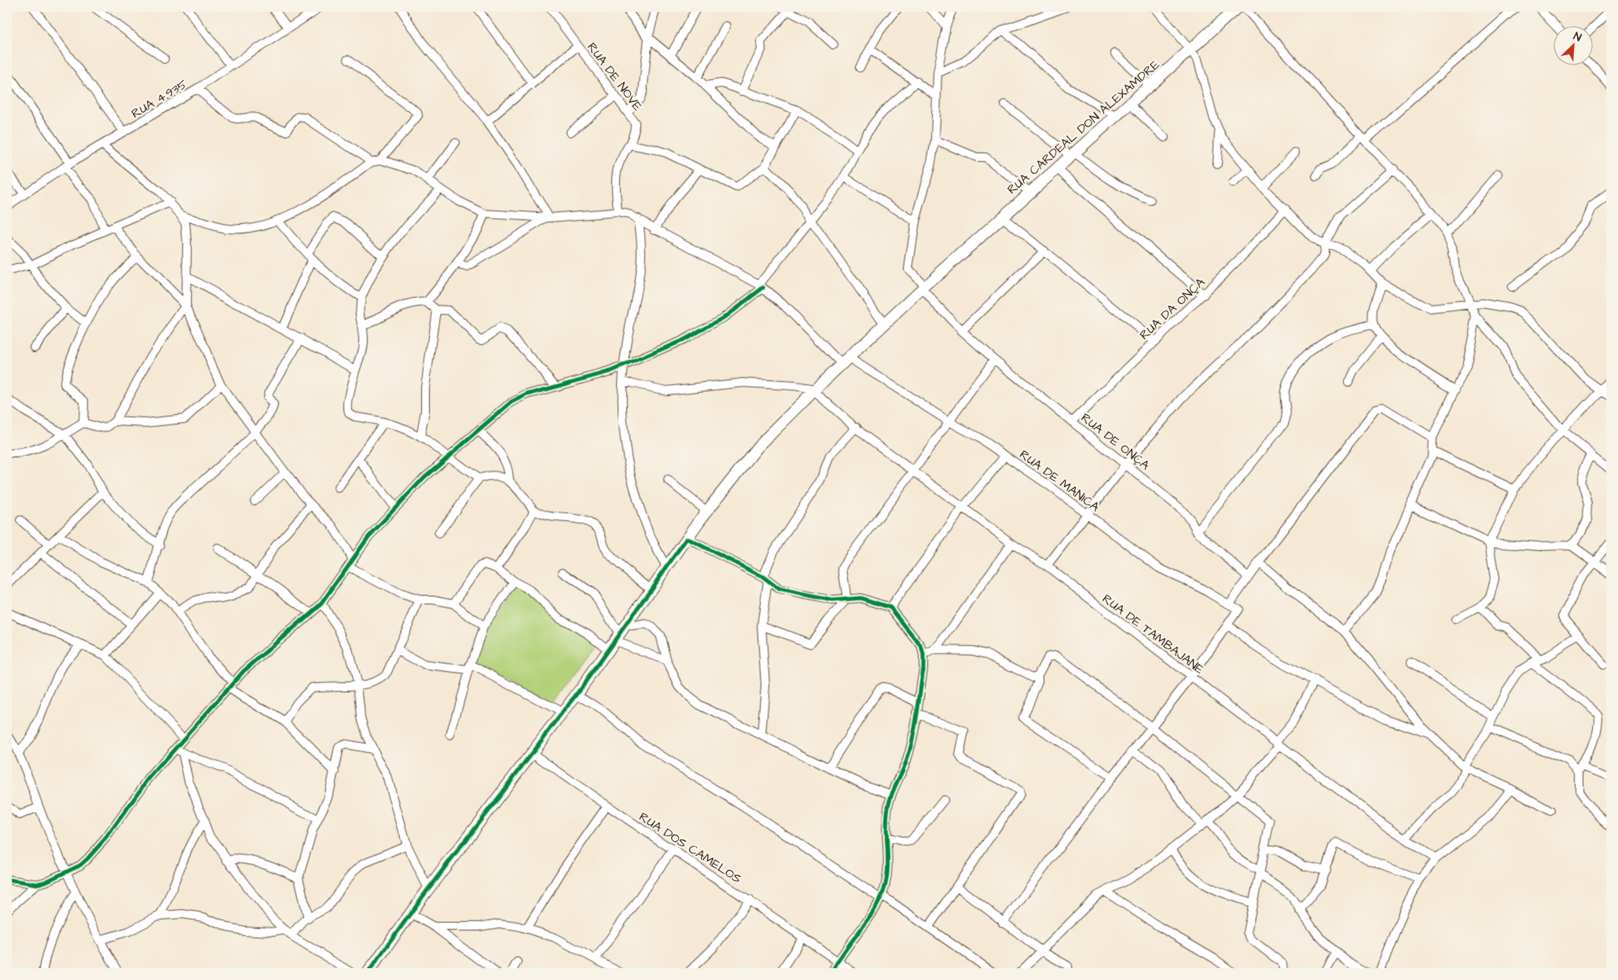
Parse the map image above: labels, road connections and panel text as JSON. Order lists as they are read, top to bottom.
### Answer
{
  "streets": {
    "street": [
      "RUA DE NOVE",
      "RUA 4.935",
      "RUA CARDEAL DON ALEXAMDRE",
      "RUA DA ONÇA",
      "RUA DE ONÇA",
      "RUA DE MANICA",
      "RUA DE TAMBAJANE",
      "RUA DOS CAMELOS"
    ]
  },
  "crossings": [
    ["RUA DE NOVE", "RUA DE MANICA"],
    ["RUA CARDEAL DON ALEXAMDRE", "RUA DE ONÇA"],
    ["RUA CARDEAL DON ALEXAMDRE", "RUA DE MANICA"],
    ["RUA CARDEAL DON ALEXAMDRE", "RUA DE TAMBAJANE"],
    ["RUA DA ONÇA", "RUA DE ONÇA"]
  ],
  "north": "top right"
}
